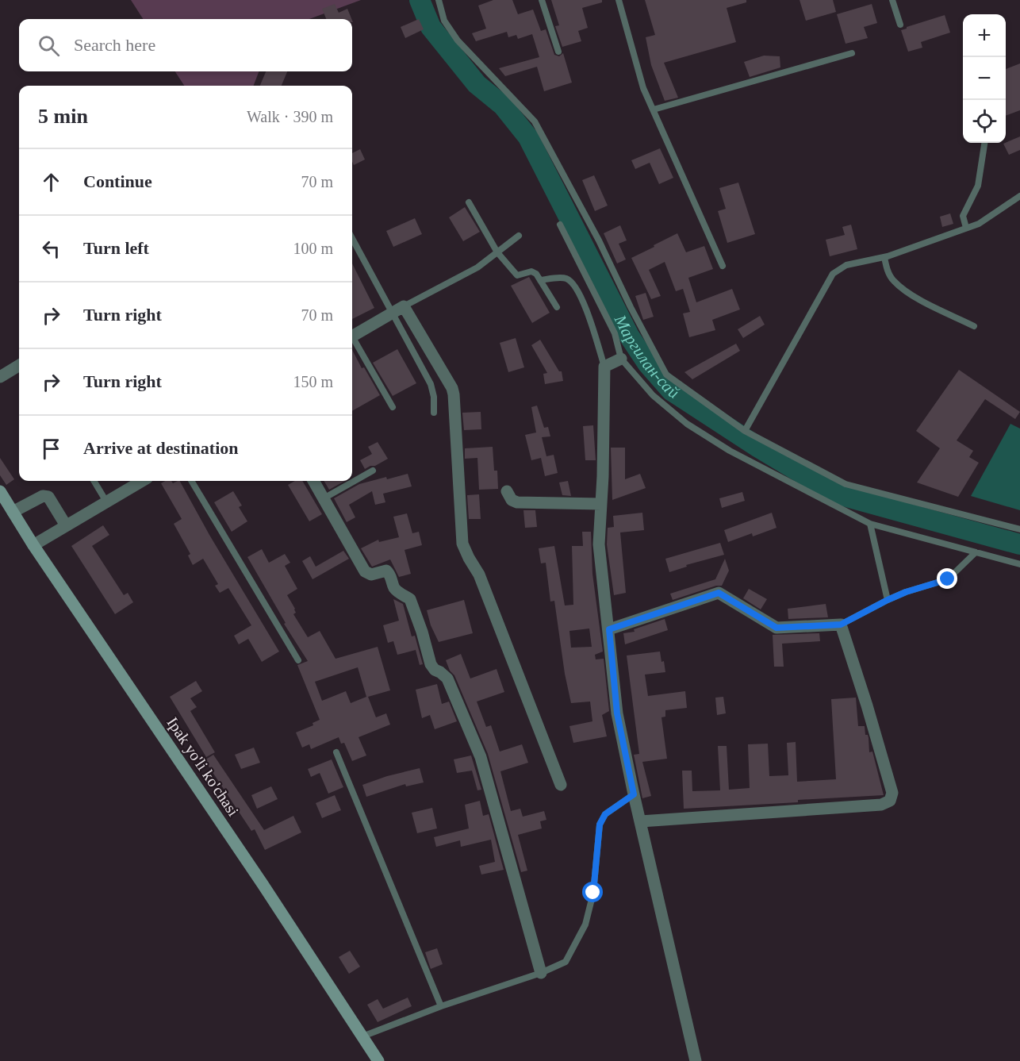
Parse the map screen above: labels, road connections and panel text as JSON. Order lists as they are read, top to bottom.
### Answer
{
  "streets": {
    "main road": ["Ipak yo'li ko'chasi"]
  },
  "water": ["Маргилан-сай"],
  "page": {
    "map_buttons": ["+", "−"],
    "search": "Search here",
    "heading": ["5 min", "Walk · 390 m"],
    "list": [
      ["Continue", "70 m"],
      ["Turn left", "100 m"],
      ["Turn right", "70 m"],
      ["Turn right", "150 m"],
      "Arrive at destination"
    ]
  }
}
